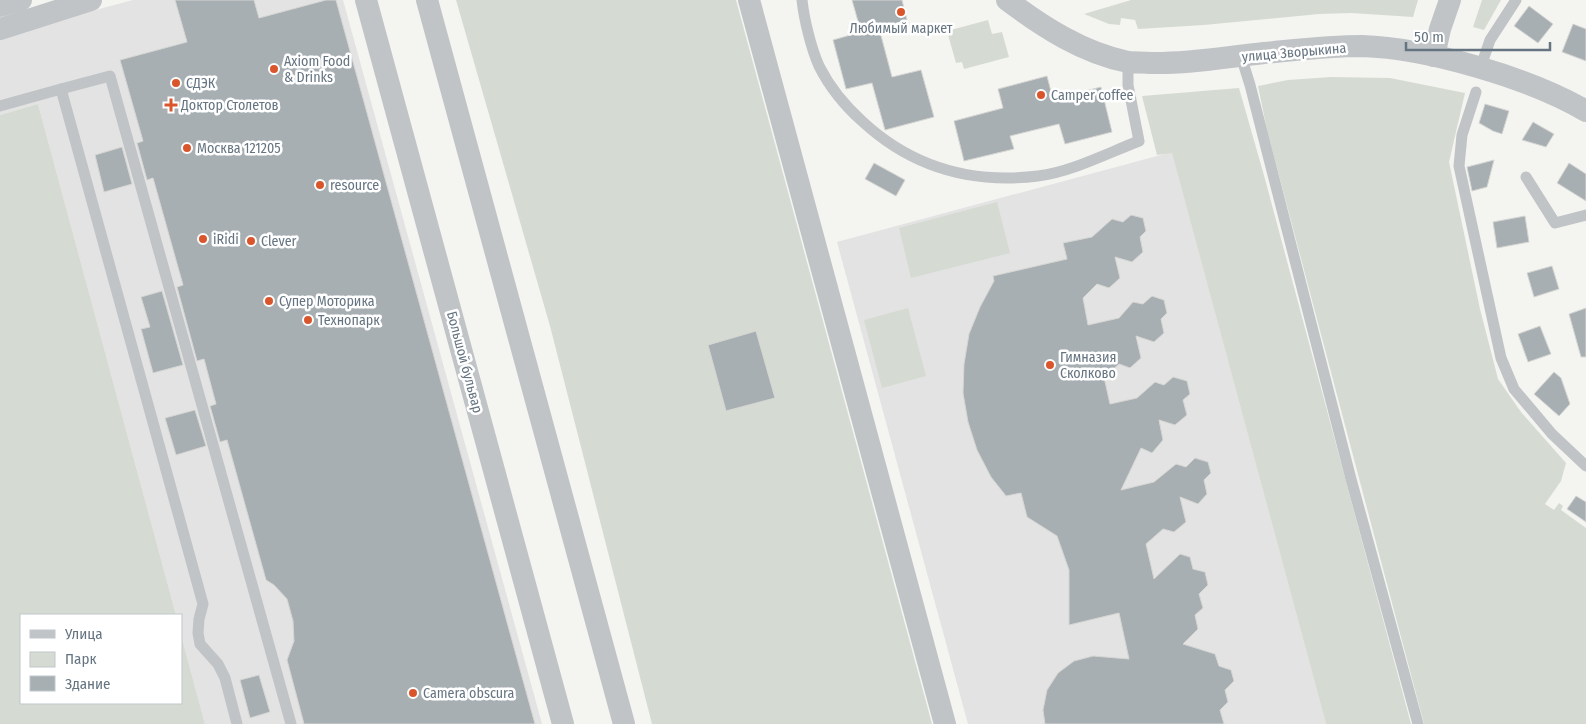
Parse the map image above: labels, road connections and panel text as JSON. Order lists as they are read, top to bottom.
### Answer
{
  "streets": {
    "street": ["улица Зворыкина", "Большой бульвар"]
  },
  "places": {
    "other": [
      "Любимый маркет",
      "Axiom Food & Drinks",
      "СДЭК",
      "Camper coffee",
      "Москва 121205",
      "resource",
      "iRidi",
      "Clever",
      "Супер Моторика",
      "Технопарк",
      "Гимназия Сколково",
      "Camera obscura"
    ],
    "health": ["Доктор Столетов"]
  },
  "legend": ["Улица", "Парк", "Здание"],
  "scale_bar": "50 m"
}
